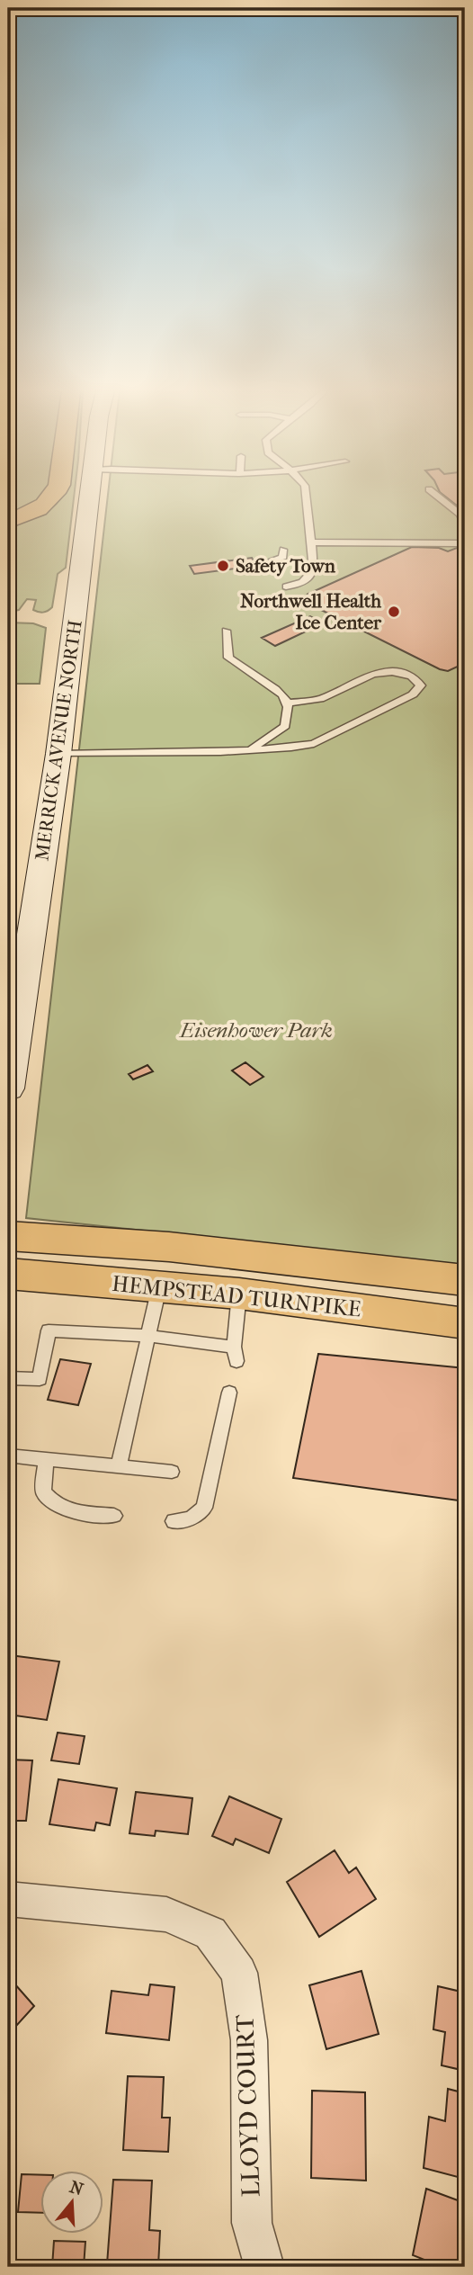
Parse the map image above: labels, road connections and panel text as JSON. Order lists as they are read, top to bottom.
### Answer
{
  "streets": {
    "main road": ["MERRICK AVENUE NORTH", "HEMPSTEAD TURNPIKE"],
    "street": ["LLOYD COURT"]
  },
  "parks": ["Eisenhower Park"],
  "places": ["Safety Town", "Northwell Health Ice Center"],
  "north": "top"
}
